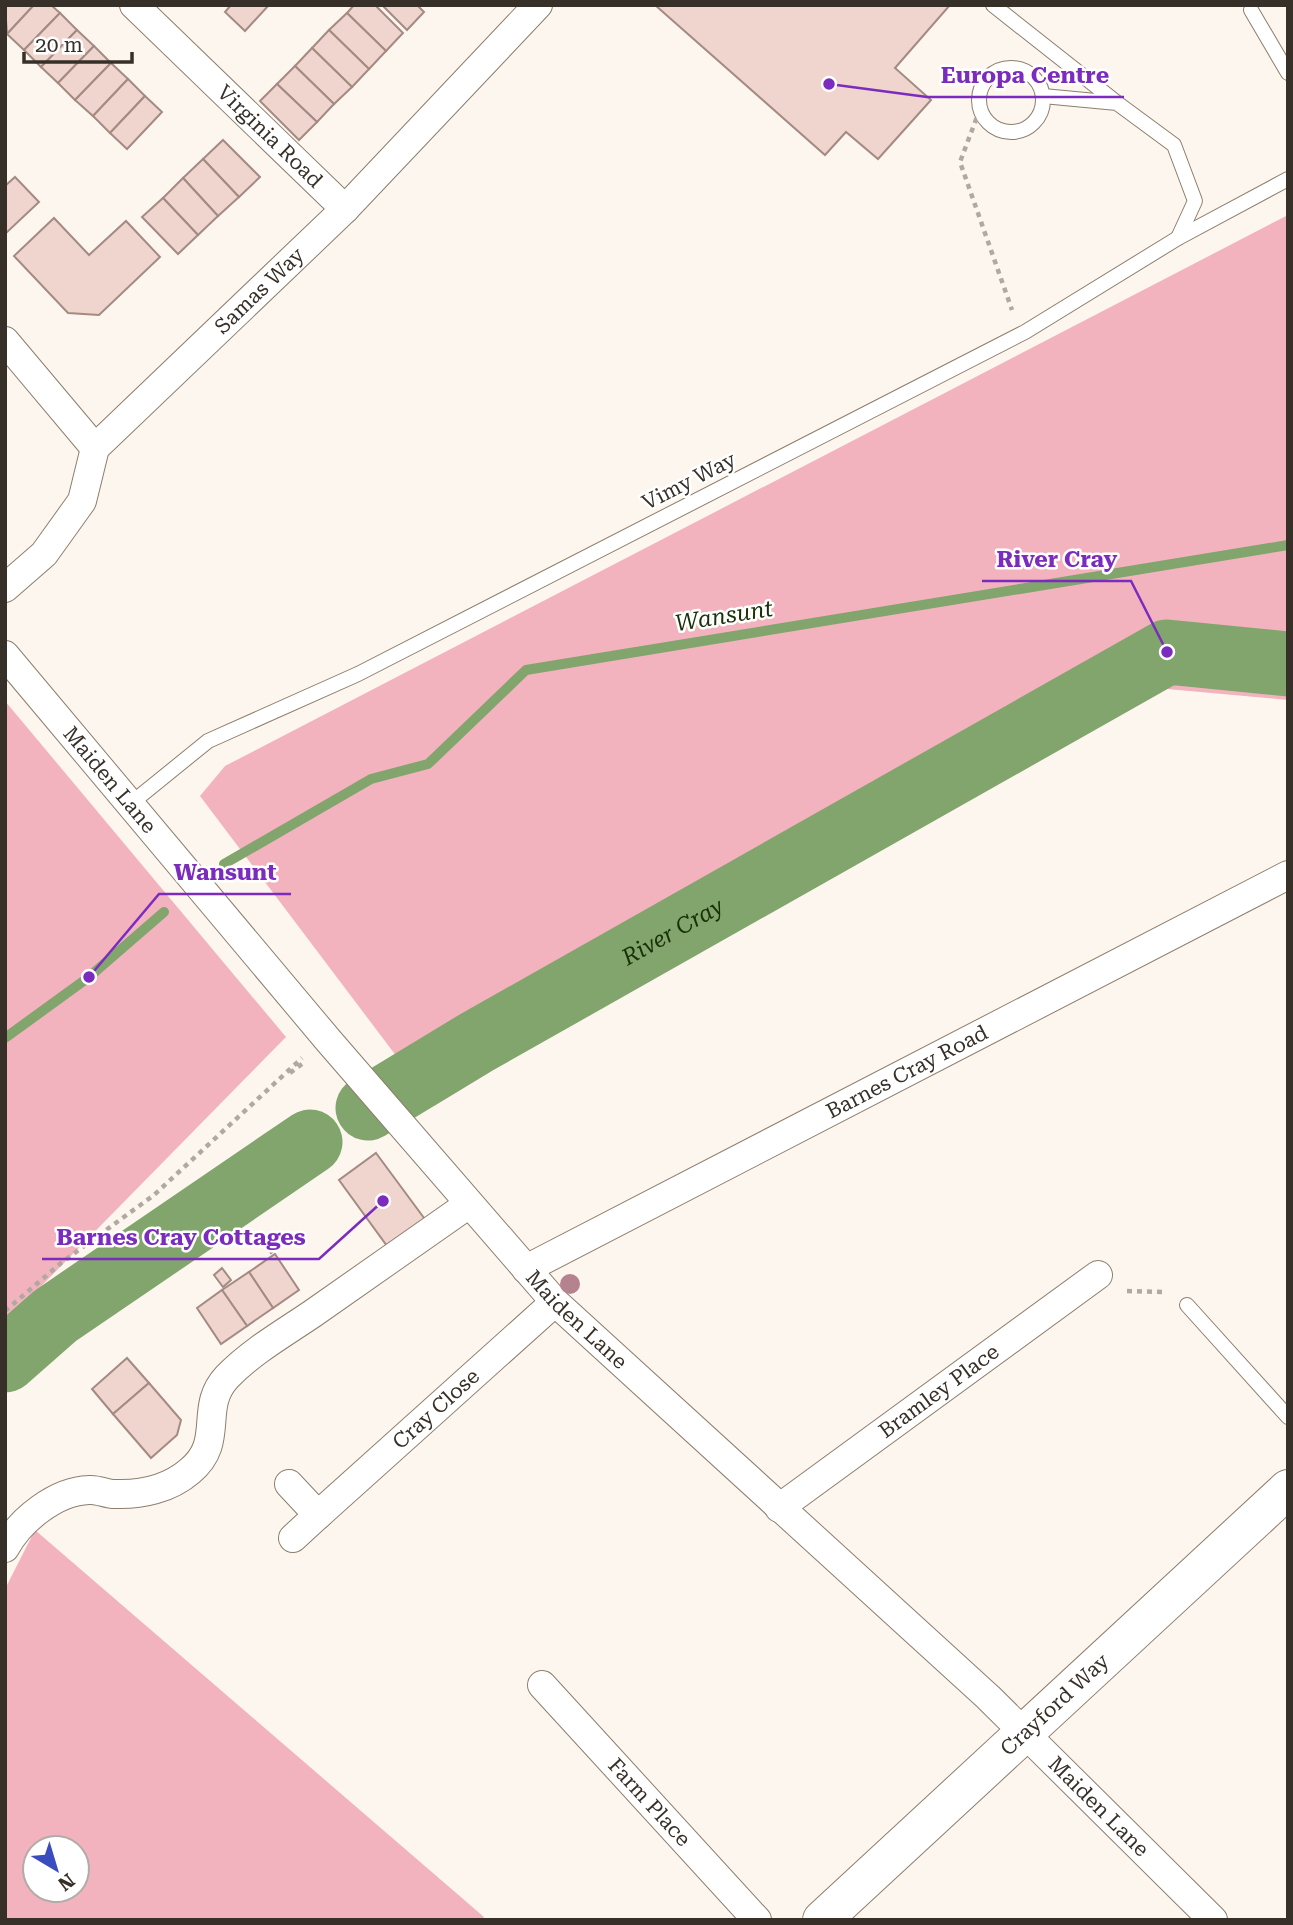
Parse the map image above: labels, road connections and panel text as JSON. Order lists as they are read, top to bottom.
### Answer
{
  "streets": {
    "main road": ["Crayford Way"],
    "street": [
      "Virginia Road",
      "Samas Way",
      "Maiden Lane",
      "Barnes Cray Road",
      "Bramley Place",
      "Cray Close",
      "Farm Place"
    ],
    "lane": ["Vimy Way"]
  },
  "crossings": [
    ["Virginia Road", "Samas Way"],
    ["Vimy Way", "Maiden Lane"],
    ["Maiden Lane", "Barnes Cray Road"],
    ["Maiden Lane", "Bramley Place"],
    ["Maiden Lane", "Cray Close"],
    ["Maiden Lane", "Crayford Way"]
  ],
  "water": ["Wansunt", "River Cray"],
  "places": [
    "Europa Centre",
    "River Cray",
    "Wansunt",
    "Barnes Cray Cottages"
  ],
  "scale_bar": "20 m",
  "north": "bottom right"
}
